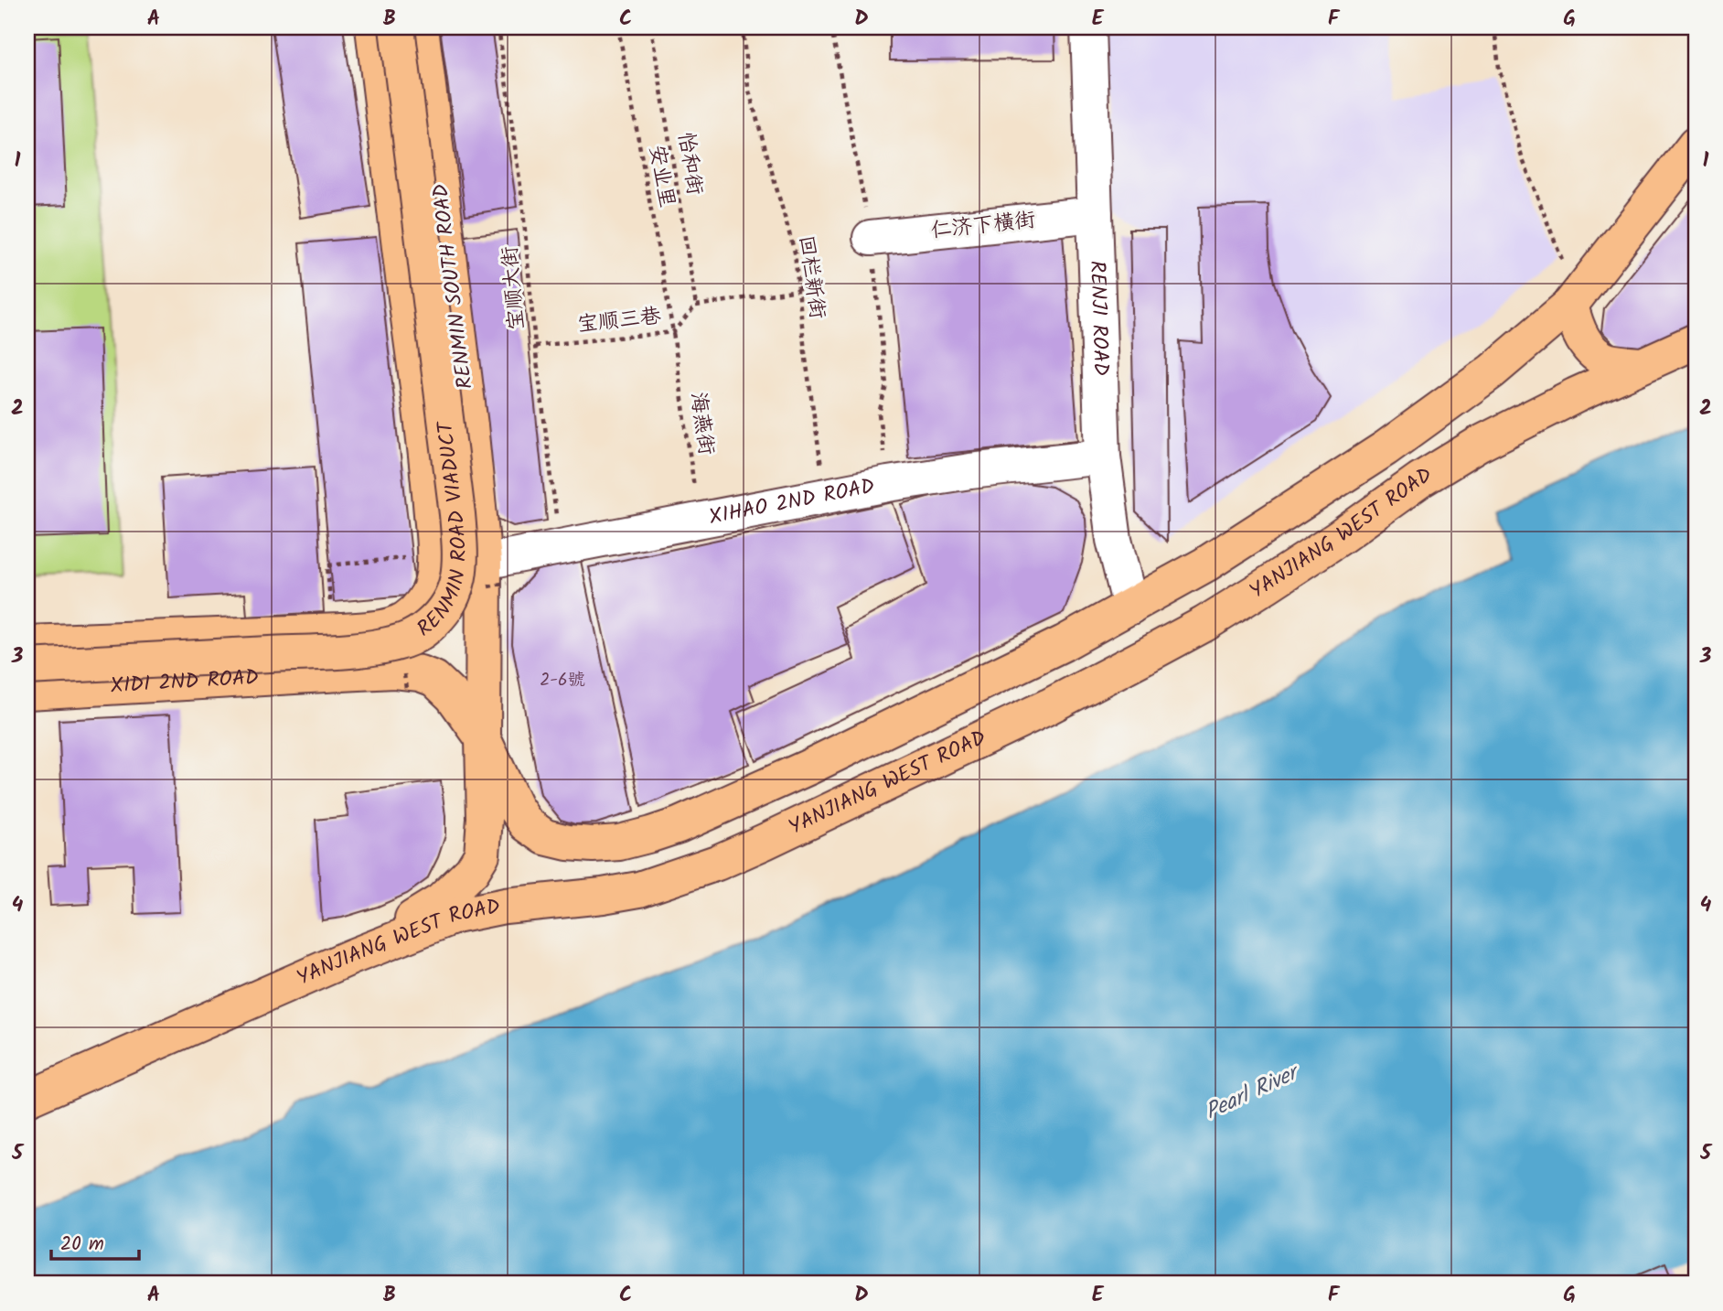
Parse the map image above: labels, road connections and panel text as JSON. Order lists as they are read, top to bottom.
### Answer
{
  "streets": {
    "main road": [
      "RENMIN SOUTH ROAD",
      "RENMIN ROAD VIADUCT",
      "YANJIANG WEST ROAD",
      "XIDI 2ND ROAD"
    ],
    "street": ["仁济下横街", "RENJI ROAD", "XIHAO 2ND ROAD"],
    "path": [
      "怡和街",
      "安业里",
      "回栏新街",
      "宝顺大街",
      "宝顺三巷",
      "海燕街"
    ]
  },
  "crossings": [
    ["怡和街", "宝顺三巷"],
    ["安业里", "宝顺三巷"],
    ["安业里", "海燕街"],
    ["仁济下横街", "RENJI ROAD"],
    ["回栏新街", "XIHAO 2ND ROAD"],
    ["RENMIN SOUTH ROAD", "XIHAO 2ND ROAD"],
    ["RENMIN SOUTH ROAD", "YANJIANG WEST ROAD"],
    ["宝顺大街", "宝顺三巷"],
    ["宝顺大街", "XIHAO 2ND ROAD"],
    ["RENJI ROAD", "XIHAO 2ND ROAD"],
    ["宝顺三巷", "海燕街"],
    ["海燕街", "XIHAO 2ND ROAD"]
  ],
  "water": ["Pearl River"],
  "house_numbers": ["2-6號"],
  "scale_bar": "20 m",
  "grid": {
    "columns": [
      "A",
      "B",
      "C",
      "D",
      "E",
      "F",
      "G"
    ],
    "rows": [
      "1",
      "2",
      "3",
      "4",
      "5"
    ]
  }
}
